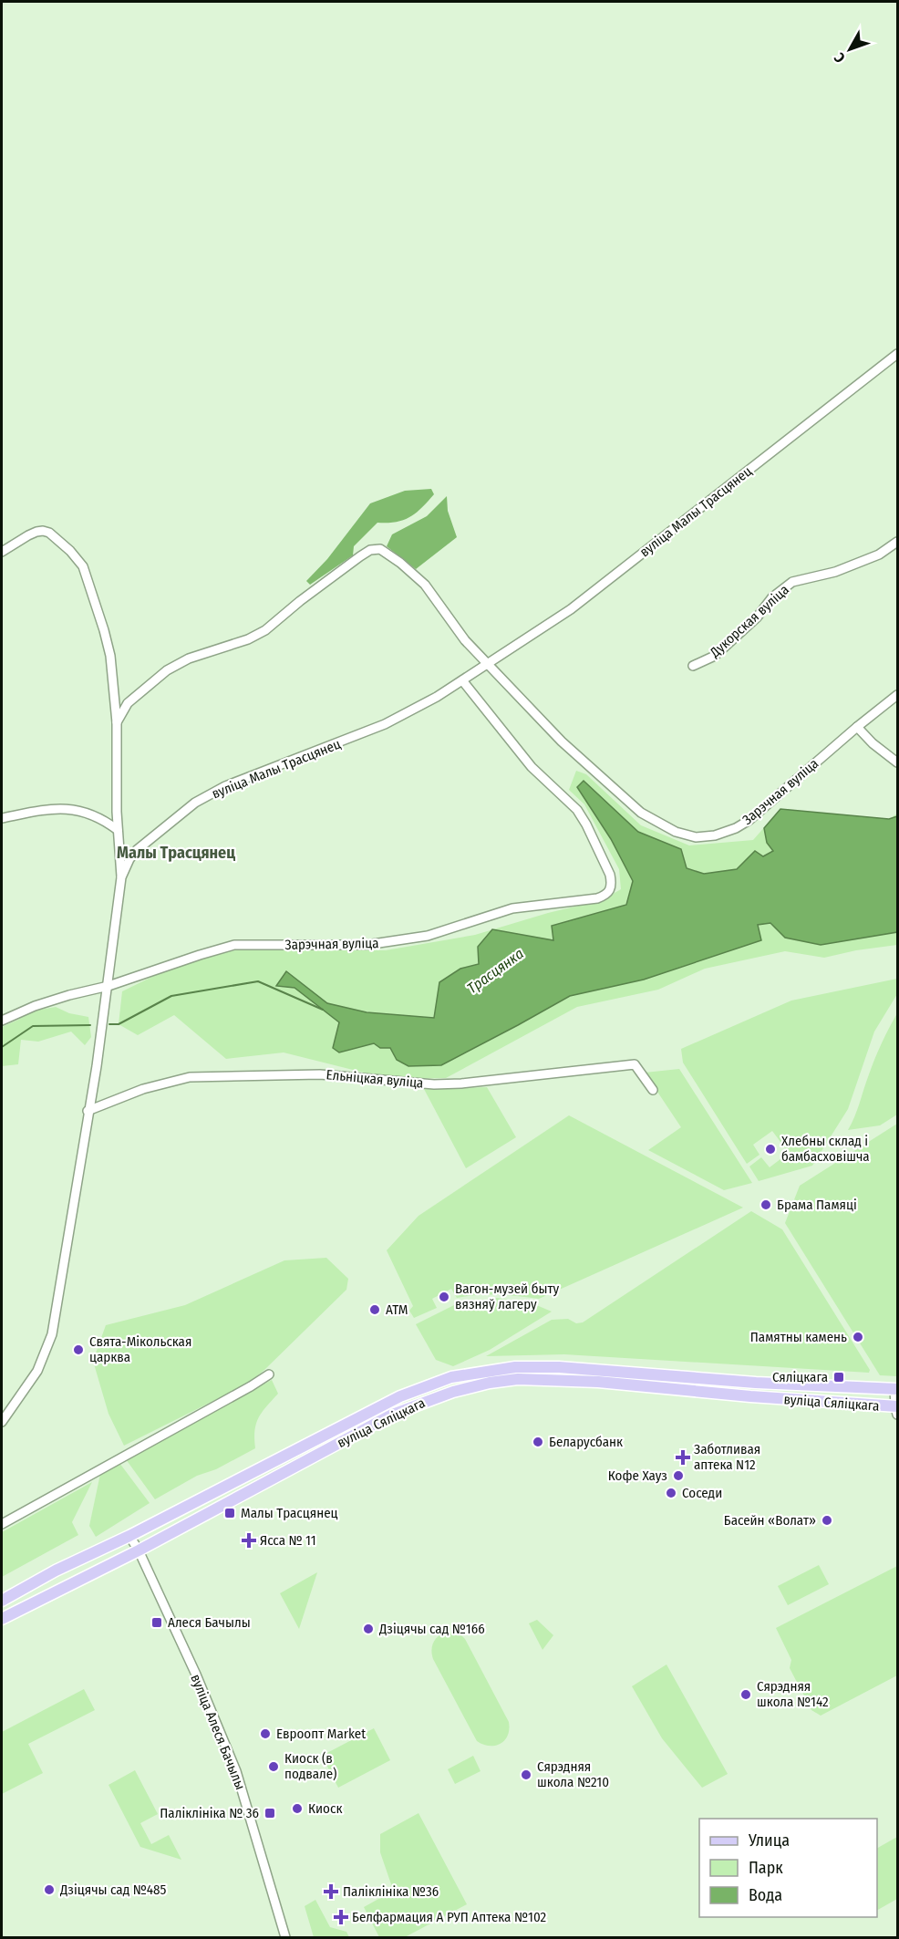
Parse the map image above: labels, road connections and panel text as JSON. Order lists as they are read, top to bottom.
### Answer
{
  "streets": {
    "main road": ["вуліца Сяліцкага"],
    "street": [
      "вуліца Малы Трасцянец",
      "Дукорская вуліца",
      "Зарэчная вуліца",
      "Ельніцкая вуліца",
      "вуліца Алеся Бачылы"
    ]
  },
  "crossings": [
    ["вуліца Малы Трасцянец", "Зарэчная вуліца"],
    ["вуліца Сяліцкага", "вуліца Алеся Бачылы"]
  ],
  "districts": ["Малы Трасцянец"],
  "water": ["Трасцянка"],
  "places": {
    "other": [
      "Хлебны склад і бамбасховішча",
      "Брама Памяці",
      "Вагон-музей быту вязняў лагеру",
      "АТМ",
      "Памятны камень",
      "Свята-Мікольская царква",
      "Беларусбанк",
      "Кофе Хауз",
      "Соседи",
      "Басейн «Волат»",
      "Дзіцячы сад №166",
      "Сярэдняя школа №142",
      "Евроопт Market",
      "Киоск (в подвале)",
      "Сярэдняя школа №210",
      "Киоск",
      "Дзіцячы сад №485"
    ],
    "transit": [
      "Сяліцкага",
      "Малы Трасцянец",
      "Алеся Бачылы",
      "Паліклініка № 36"
    ],
    "health": [
      "Заботливая аптека N12",
      "Ясса № 11",
      "Паліклініка №36",
      "Белфармация А РУП Аптека №102"
    ]
  },
  "legend": ["Улица", "Парк", "Вода"],
  "north": "bottom left"
}
